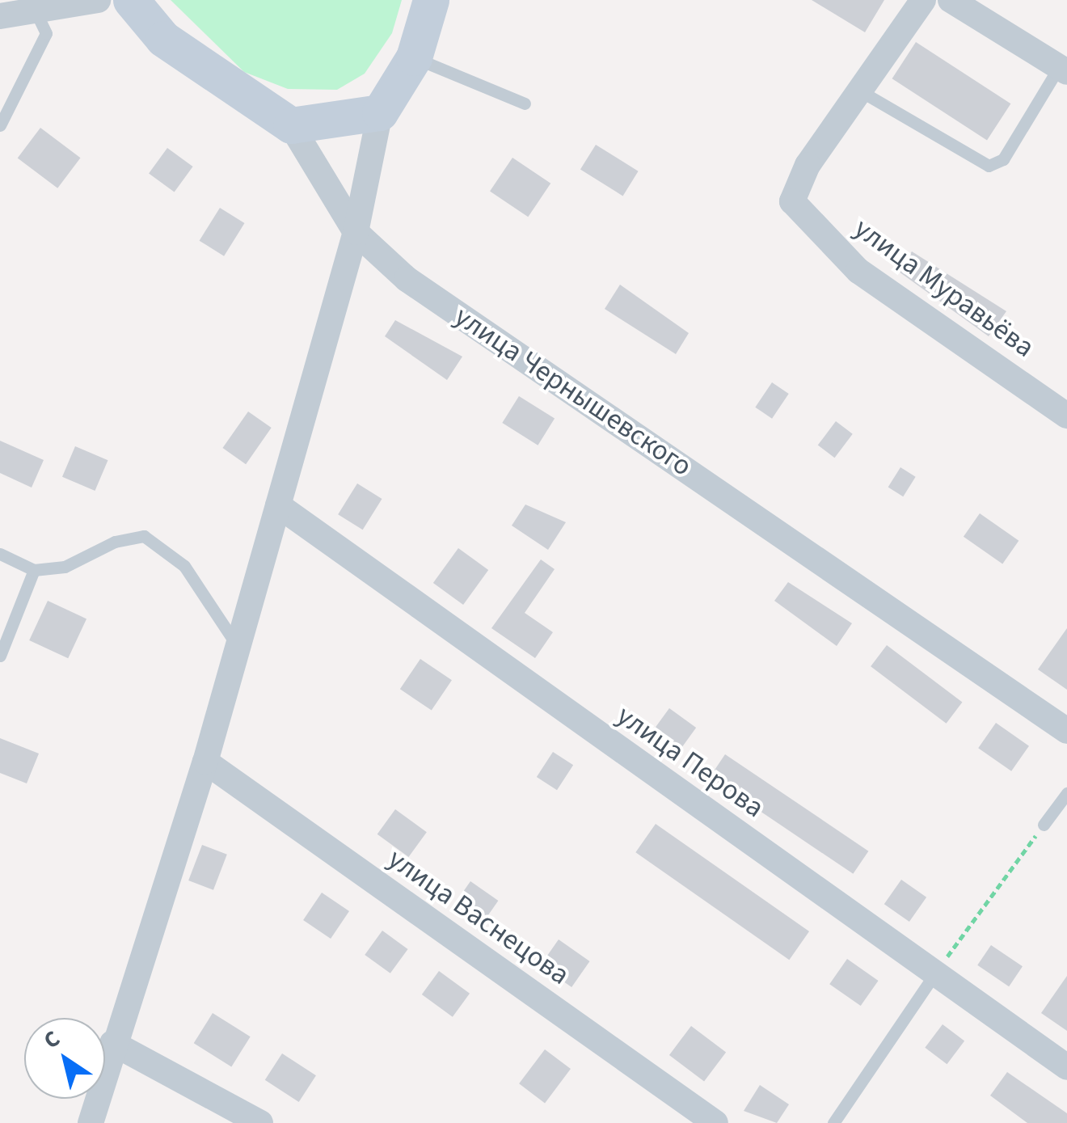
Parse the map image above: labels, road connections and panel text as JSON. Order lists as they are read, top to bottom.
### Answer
{
  "streets": {
    "main road": ["улица Чернышевского"],
    "street": ["улица Муравьёва", "улица Перова", "улица Васнецова"]
  },
  "north": "top left"
}
